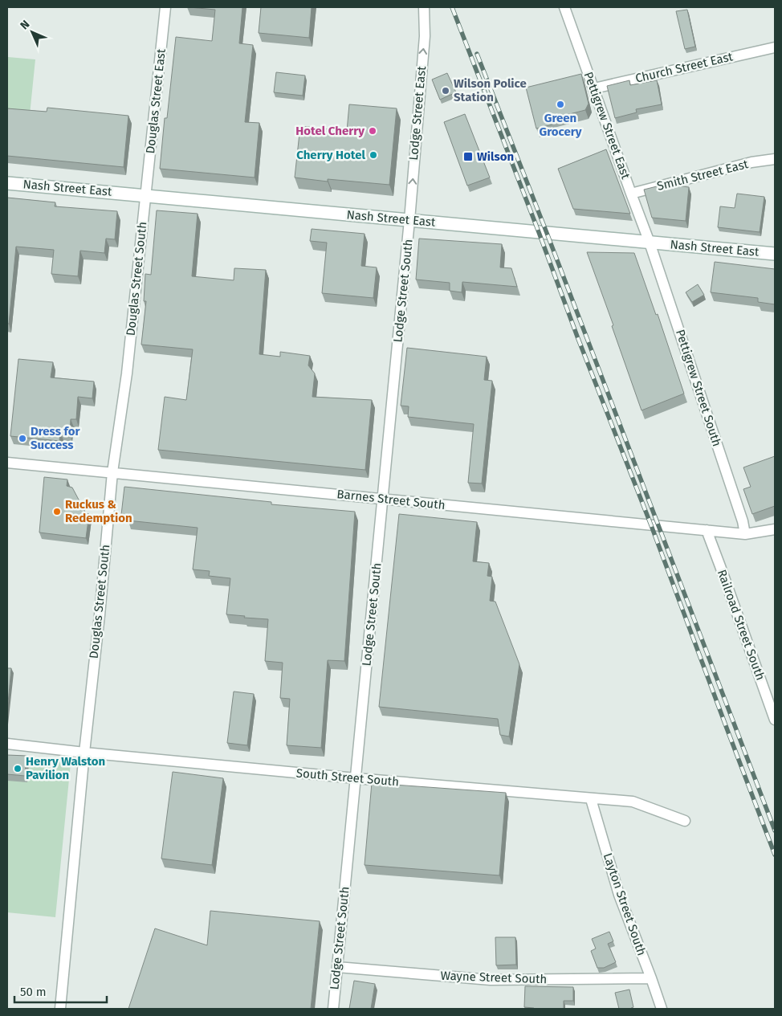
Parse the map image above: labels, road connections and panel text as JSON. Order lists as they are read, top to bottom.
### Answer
{
  "streets": {
    "main road": ["Nash Street East"],
    "street": [
      "Church Street East",
      "Douglas Street East",
      "Lodge Street East",
      "Pettigrew Street East",
      "Smith Street East",
      "Douglas Street South",
      "Lodge Street South",
      "Pettigrew Street South",
      "Barnes Street South",
      "Railroad Street South",
      "South Street South",
      "Layton Street South",
      "Wayne Street South"
    ]
  },
  "crossings": [
    ["Church Street East", "Pettigrew Street East"],
    ["Douglas Street East", "Nash Street East"],
    ["Douglas Street East", "Douglas Street South"],
    ["Lodge Street East", "Nash Street East"],
    ["Lodge Street East", "Lodge Street South"],
    ["Pettigrew Street East", "Smith Street East"],
    ["Pettigrew Street East", "Nash Street East"],
    ["Pettigrew Street East", "Pettigrew Street South"],
    ["Nash Street East", "Douglas Street South"],
    ["Nash Street East", "Lodge Street South"],
    ["Nash Street East", "Pettigrew Street South"],
    ["Douglas Street South", "Barnes Street South"],
    ["Douglas Street South", "South Street South"],
    ["Lodge Street South", "Barnes Street South"],
    ["Lodge Street South", "South Street South"],
    ["Lodge Street South", "Wayne Street South"],
    ["Pettigrew Street South", "Barnes Street South"],
    ["Barnes Street South", "Railroad Street South"],
    ["South Street South", "Layton Street South"],
    ["Layton Street South", "Wayne Street South"]
  ],
  "one_way": ["Lodge Street East"],
  "places": {
    "other": [
      "Wilson Police Station",
      "Green Grocery",
      "Hotel Cherry",
      "Cherry Hotel",
      "Dress for Success",
      "Ruckus & Redemption",
      "Henry Walston Pavilion"
    ],
    "transit": ["Wilson"]
  },
  "scale_bar": "50 m",
  "north": "top left"
}
